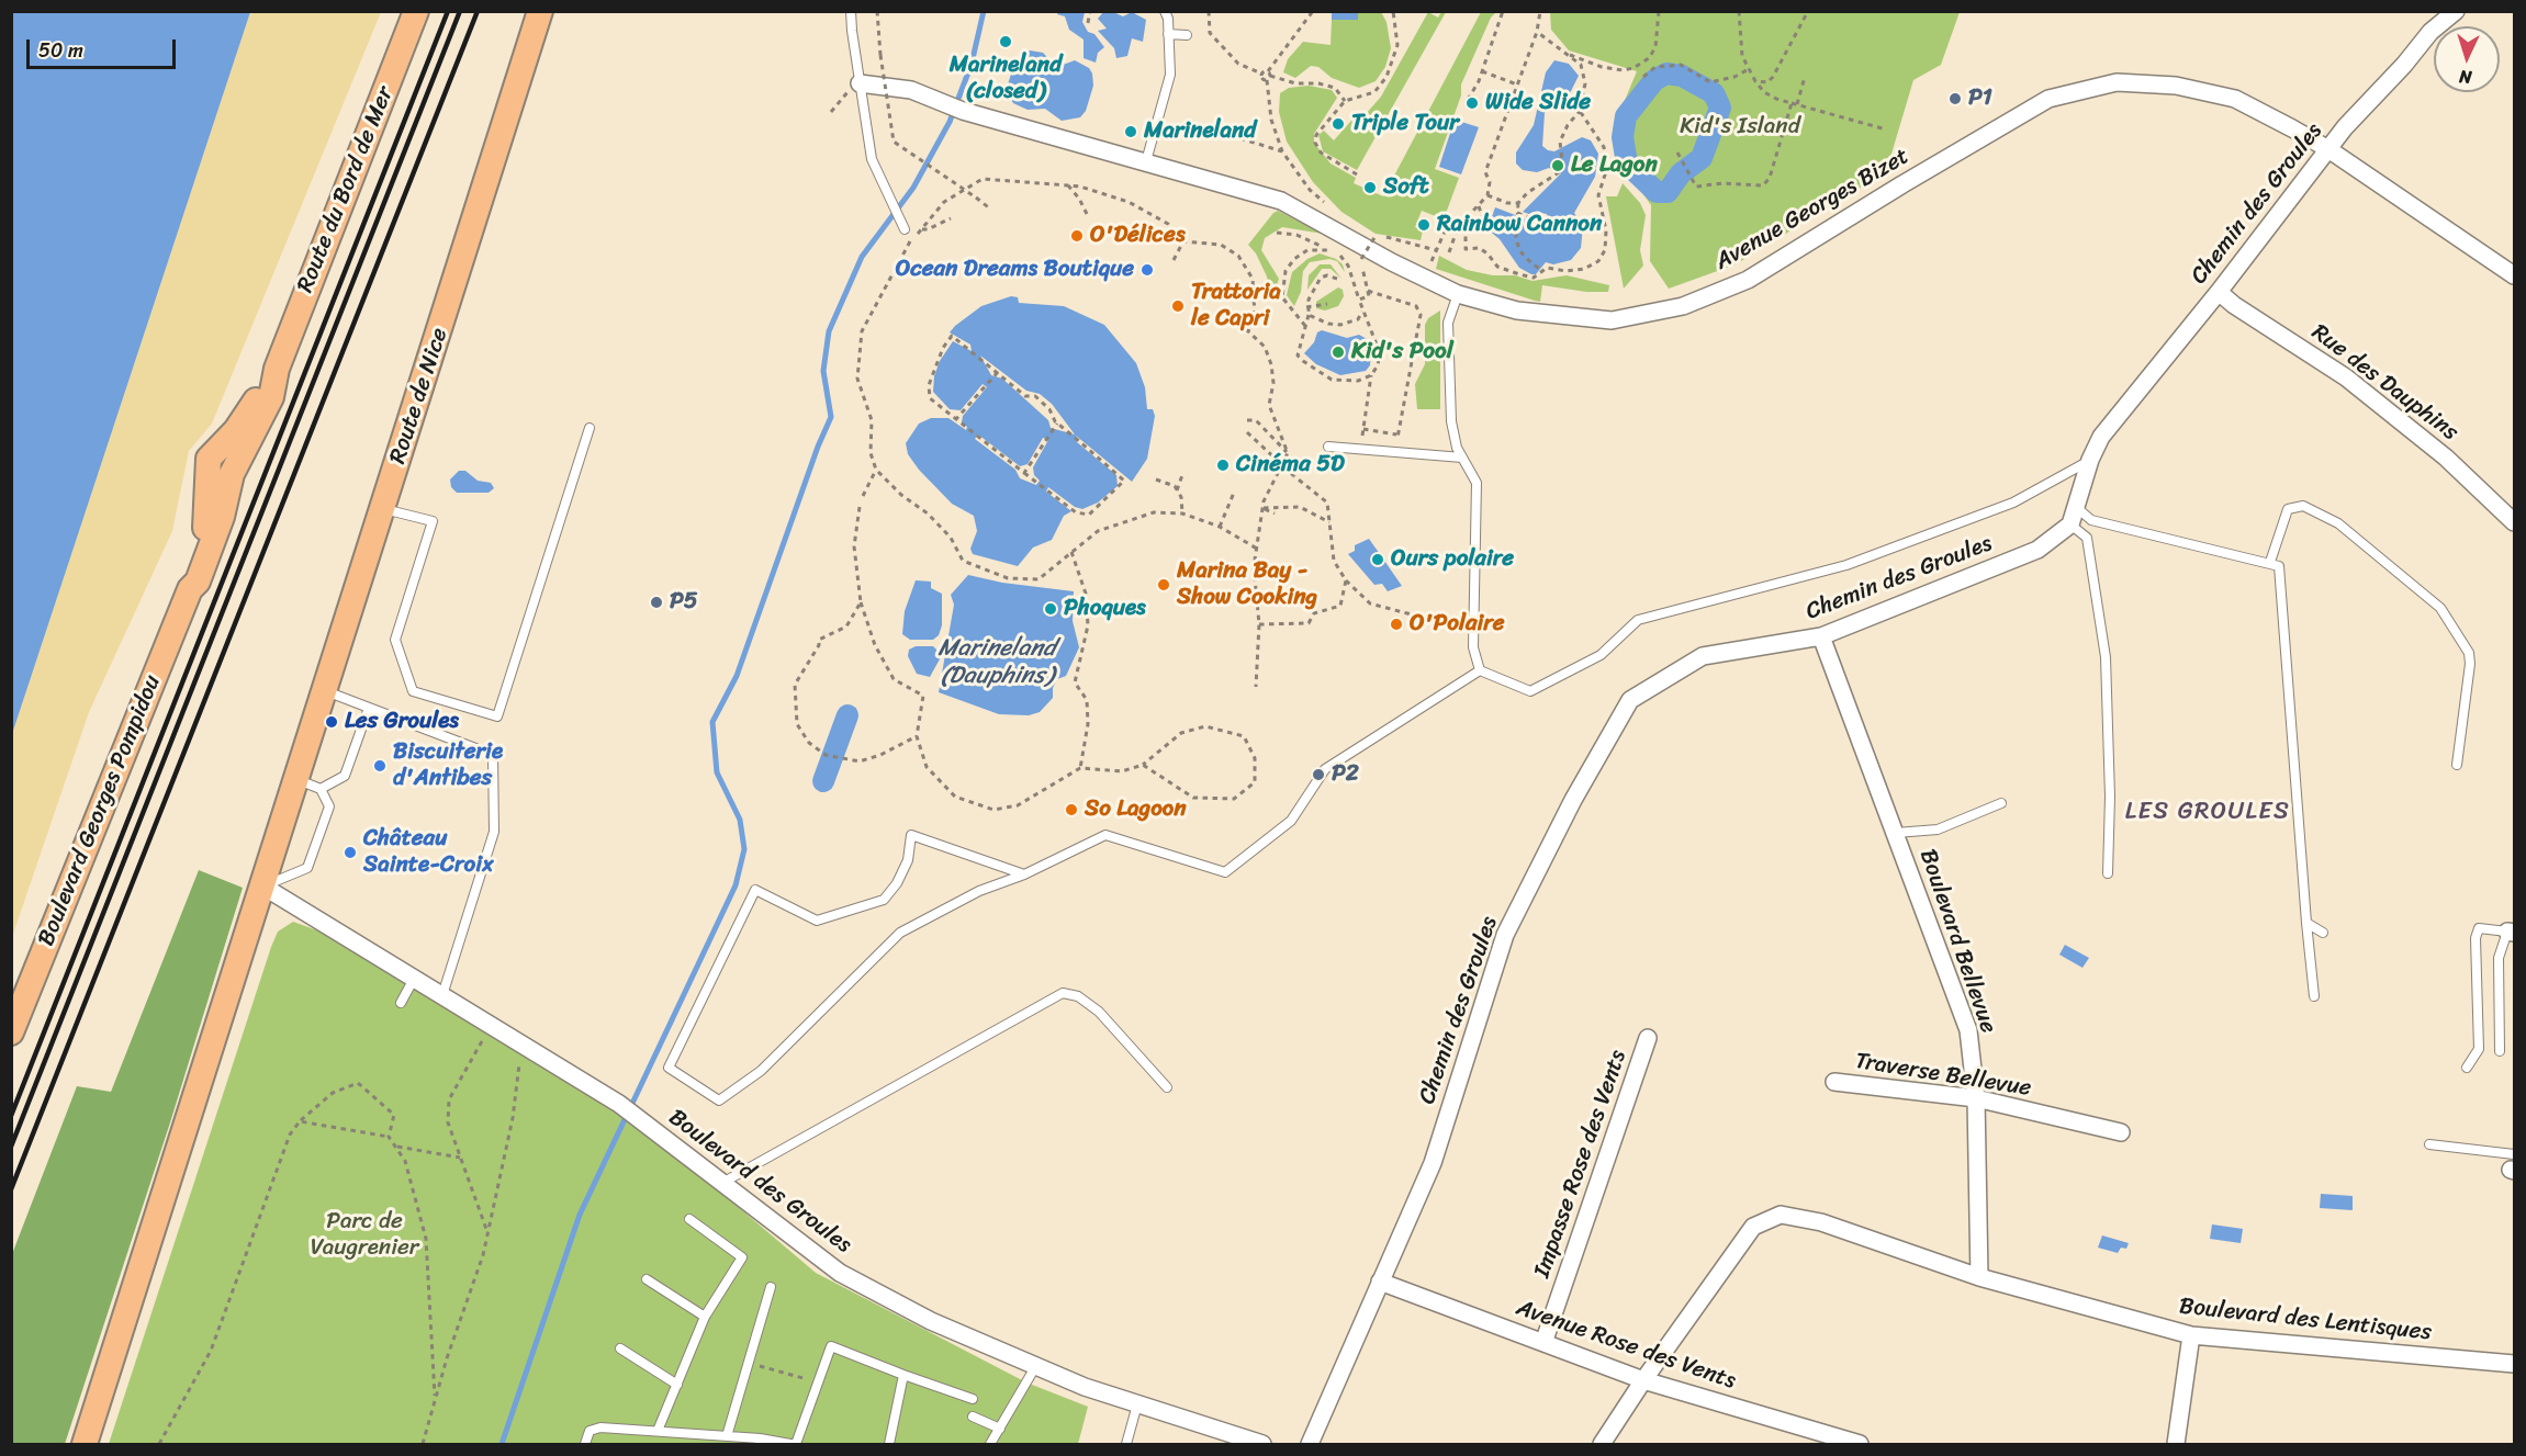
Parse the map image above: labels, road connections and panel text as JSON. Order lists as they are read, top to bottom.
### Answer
{
  "streets": {
    "main road": ["Route du Bord de Mer", "Route de Nice", "Boulevard Georges Pompidou"],
    "street": [
      "Chemin des Groules",
      "Avenue Georges Bizet",
      "Rue des Dauphins",
      "Boulevard Bellevue",
      "Traverse Bellevue",
      "Impasse Rose des Vents",
      "Boulevard des Groules",
      "Boulevard des Lentisques",
      "Avenue Rose des Vents"
    ]
  },
  "crossings": [
    ["Route du Bord de Mer", "Boulevard Georges Pompidou"],
    ["Chemin des Groules", "Avenue Georges Bizet"],
    ["Chemin des Groules", "Rue des Dauphins"],
    ["Chemin des Groules", "Boulevard Bellevue"],
    ["Chemin des Groules", "Avenue Rose des Vents"],
    ["Route de Nice", "Boulevard des Groules"],
    ["Boulevard Bellevue", "Traverse Bellevue"],
    ["Boulevard Bellevue", "Boulevard des Lentisques"],
    ["Impasse Rose des Vents", "Avenue Rose des Vents"],
    ["Boulevard des Lentisques", "Avenue Rose des Vents"]
  ],
  "districts": ["LES GROULES"],
  "water": ["Marineland (Dauphins)"],
  "parks": ["Kid's Island", "Parc de Vaugrenier"],
  "places": [
    "Marineland (closed)",
    "P1",
    "Wide Slide",
    "Triple Tour",
    "Marineland",
    "Le Lagon",
    "Soft",
    "Rainbow Cannon",
    "O'Délices",
    "Ocean Dreams Boutique",
    "Trattoria le Capri",
    "Kid's Pool",
    "Cinéma 5D",
    "Ours polaire",
    "Marina Bay - Show Cooking",
    "P5",
    "Phoques",
    "O'Polaire",
    "Les Groules",
    "Biscuiterie d'Antibes",
    "P2",
    "So Lagoon",
    "Château Sainte-Croix"
  ],
  "scale_bar": "50 m",
  "north": "bottom"
}
